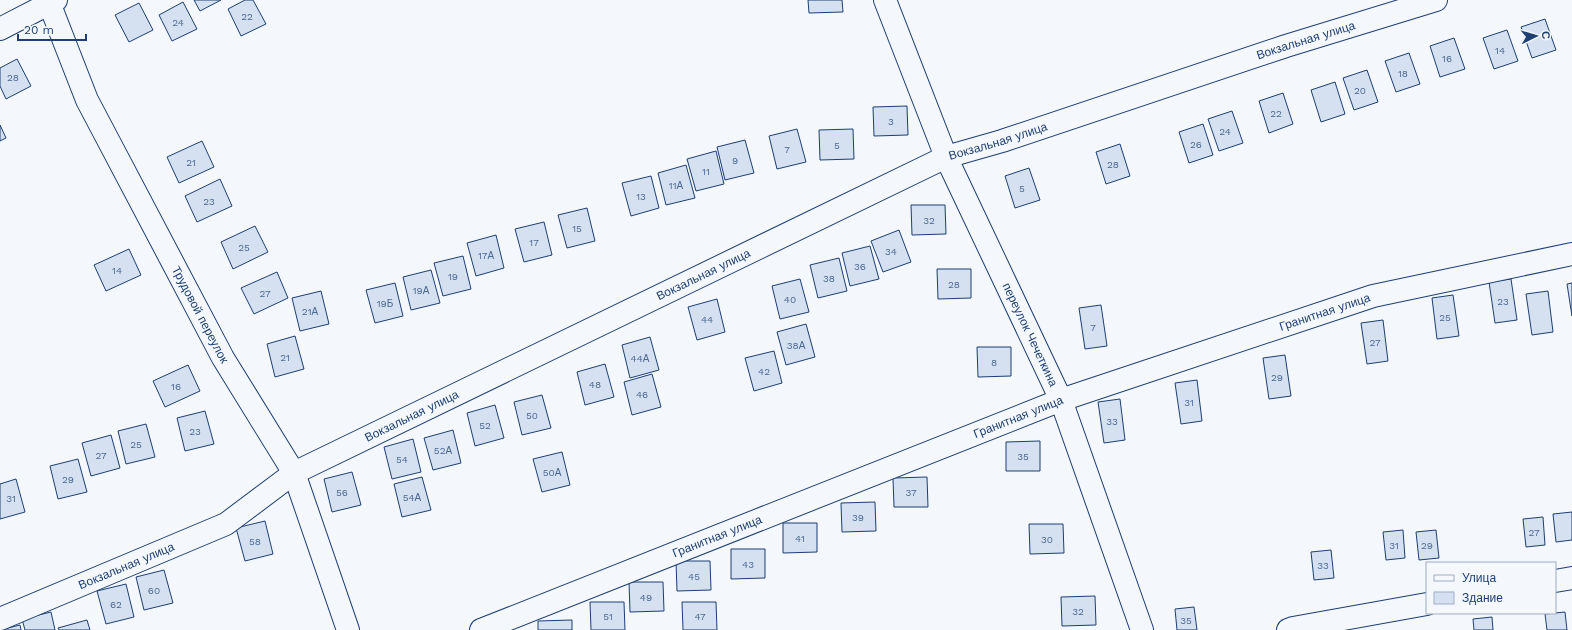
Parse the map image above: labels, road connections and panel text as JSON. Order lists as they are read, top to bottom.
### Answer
{
  "streets": {
    "street": [
      "Вокзальная улица",
      "Гранитная улица",
      "Трудовой переулок",
      "переулок Чечеткина"
    ]
  },
  "crossings": [
    ["Вокзальная улица", "Трудовой переулок"],
    ["Вокзальная улица", "переулок Чечеткина"],
    ["Гранитная улица", "переулок Чечеткина"]
  ],
  "house_numbers": [
    "22",
    "24",
    "14",
    "16",
    "18",
    "28",
    "20",
    "22",
    "3",
    "24",
    "26",
    "5",
    "7",
    "9",
    "21",
    "28",
    "11",
    "11А",
    "5",
    "13",
    "23",
    "32",
    "15",
    "17",
    "25",
    "34",
    "17А",
    "36",
    "14",
    "19",
    "38",
    "28",
    "19А",
    "27",
    "40",
    "23",
    "19Б",
    "21А",
    "25",
    "44",
    "7",
    "27",
    "38А",
    "21",
    "44А",
    "8",
    "42",
    "29",
    "48",
    "16",
    "46",
    "31",
    "50",
    "33",
    "52",
    "23",
    "25",
    "52А",
    "27",
    "35",
    "54",
    "50А",
    "29",
    "56",
    "37",
    "54А",
    "31",
    "39",
    "27",
    "41",
    "30",
    "58",
    "31",
    "29",
    "43",
    "33",
    "45",
    "60",
    "49",
    "62",
    "32",
    "51",
    "47",
    "35"
  ],
  "legend": ["Улица", "Здание"],
  "scale_bar": "20 m",
  "north": "right"
}
